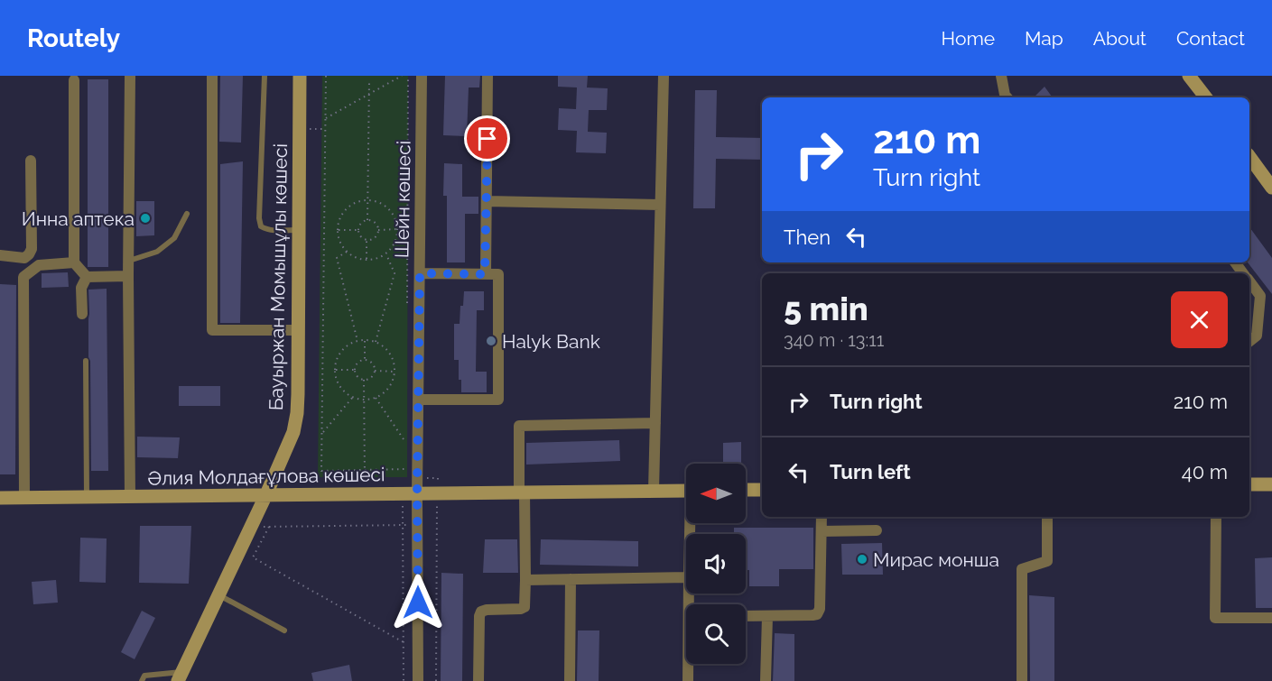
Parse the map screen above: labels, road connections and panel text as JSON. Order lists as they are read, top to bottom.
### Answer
{
  "streets": {
    "street": ["Шейн көшесі", "Бауыржан Момышұлы көшесі", "Әлия Молдағұлова көшесі"]
  },
  "crossings": [
    ["Шейн көшесі", "Әлия Молдағұлова көшесі"],
    ["Бауыржан Момышұлы көшесі", "Әлия Молдағұлова көшесі"]
  ],
  "places": ["Инна аптека", "Halyk Bank", "Мирас монша"],
  "north": "left",
  "page": {
    "header": "Routely",
    "nav": [
      "Home",
      "Map",
      "About",
      "Contact"
    ],
    "turn": ["210 m", "Turn right"],
    "then": "Then",
    "heading": ["5 min", "340 m · 13:11"],
    "list": [
      {
        "name": "Turn right",
        "value": "210 m"
      },
      {
        "name": "Turn left",
        "value": "40 m"
      }
    ]
  }
}
